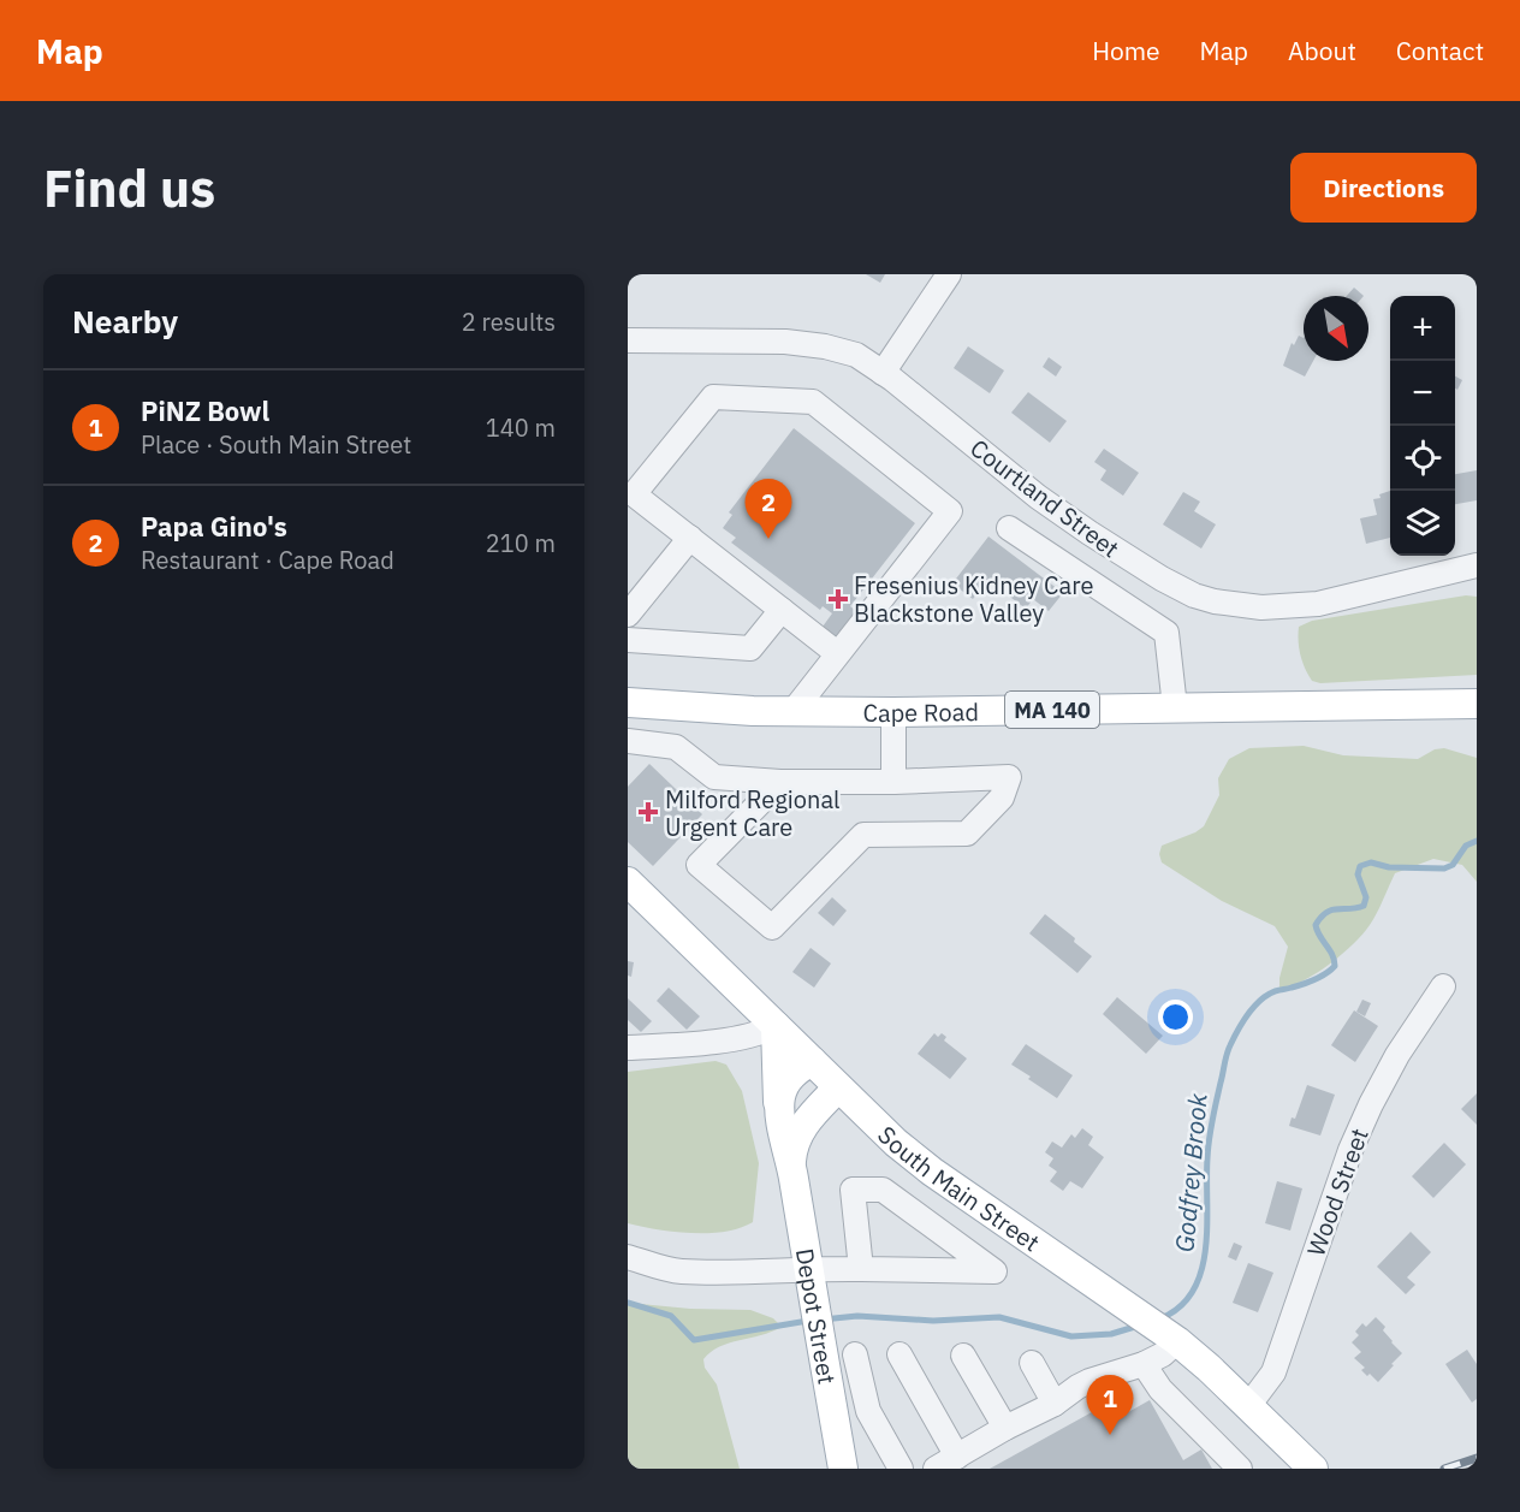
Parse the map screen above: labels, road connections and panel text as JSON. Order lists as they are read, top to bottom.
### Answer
{
  "streets": {
    "main road": [
      "MA 140",
      "Cape Road",
      "South Main Street",
      "Depot Street"
    ],
    "street": ["Courtland Street", "Wood Street"]
  },
  "crossings": [
    ["South Main Street", "Wood Street"],
    ["South Main Street", "Depot Street"]
  ],
  "water": ["Godfrey Brook"],
  "places": {
    "health": ["Fresenius Kidney Care Blackstone Valley", "Milford Regional Urgent Care"]
  },
  "north": "bottom right",
  "page": {
    "header": "Map",
    "nav": [
      "Home",
      "Map",
      "About",
      "Contact"
    ],
    "buttons": "Directions",
    "title": "Find us",
    "heading": ["Nearby", "2 results"],
    "map_buttons": ["+", "−"],
    "list": [
      {
        "mark": "1",
        "name": "PiNZ Bowl",
        "note": "Place · South Main Street",
        "value": "140 m"
      },
      {
        "mark": "2",
        "name": "Papa Gino's",
        "note": "Restaurant · Cape Road",
        "value": "210 m"
      }
    ],
    "pins": ["2", "1"]
  }
}
